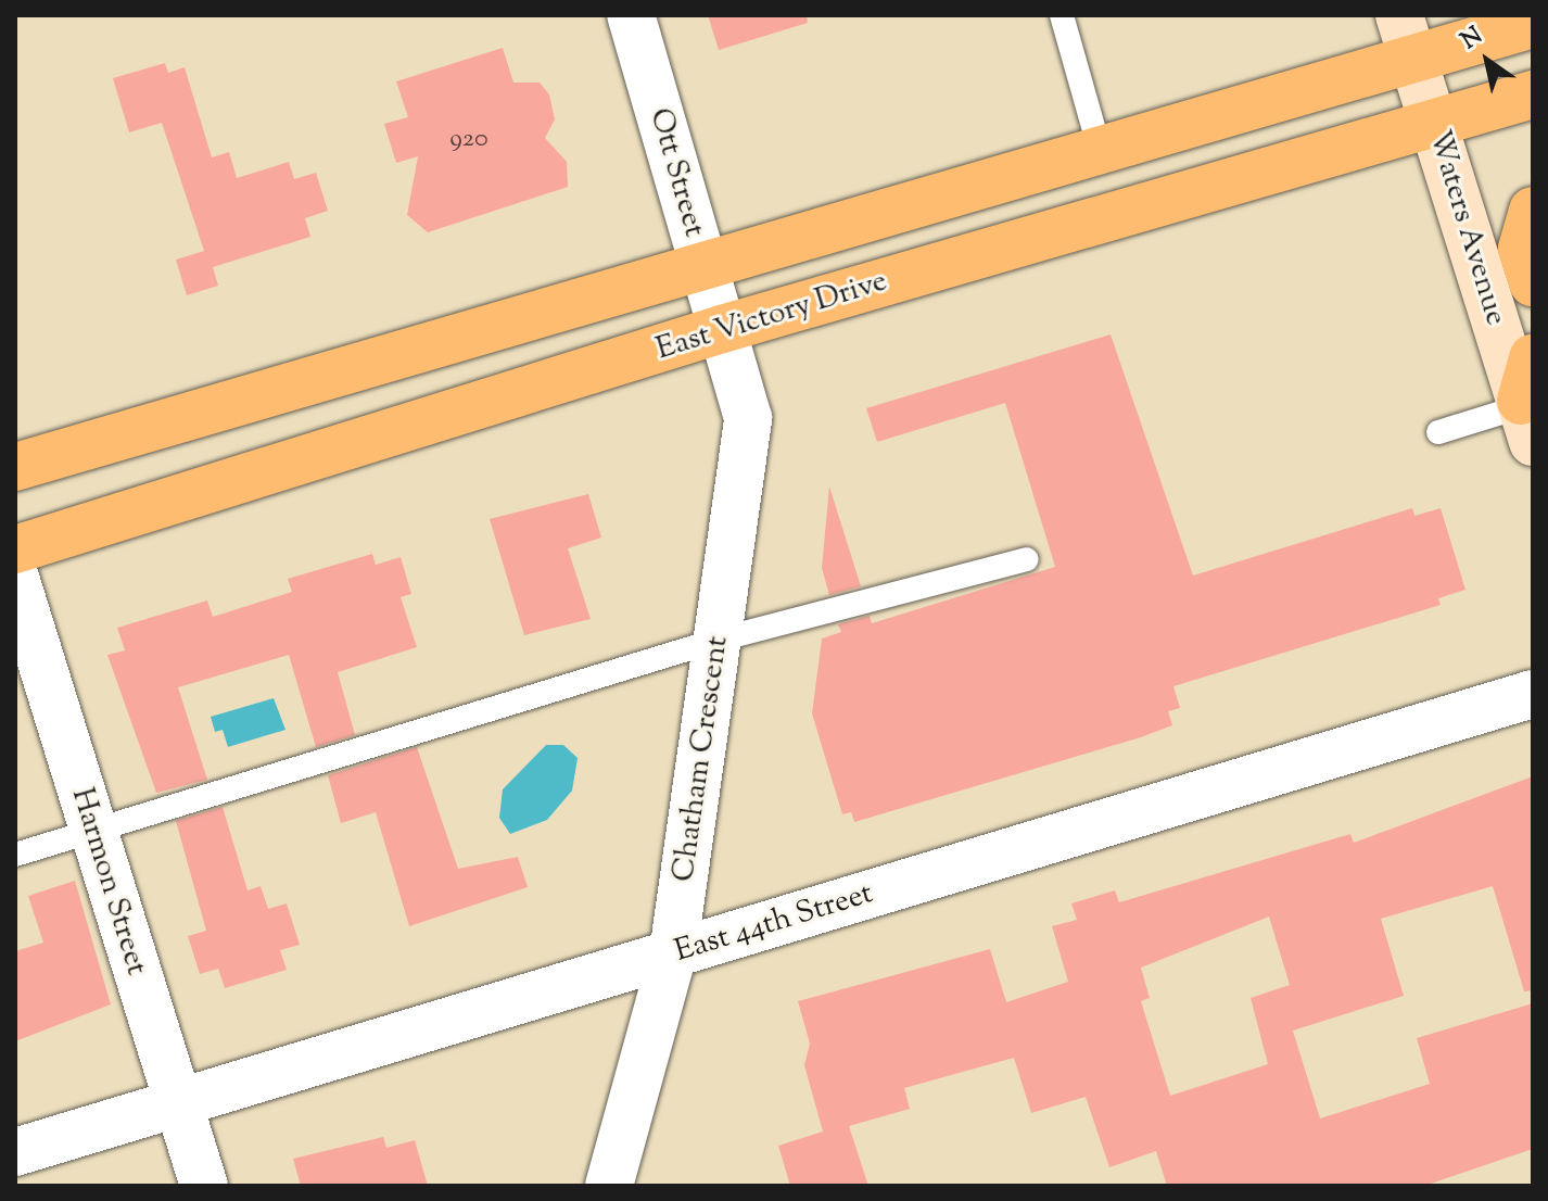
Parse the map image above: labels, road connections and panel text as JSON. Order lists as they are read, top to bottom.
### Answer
{
  "streets": {
    "main road": ["Waters Avenue", "East Victory Drive"],
    "street": [
      "Ott Street",
      "Chatham Crescent",
      "Harmon Street",
      "East 44th Street"
    ]
  },
  "crossings": [
    ["Ott Street", "East Victory Drive"],
    ["Ott Street", "Chatham Crescent"],
    ["Waters Avenue", "East Victory Drive"],
    ["East Victory Drive", "Chatham Crescent"],
    ["Chatham Crescent", "East 44th Street"],
    ["Harmon Street", "East 44th Street"]
  ],
  "house_numbers": ["920"],
  "north": "top left"
}
